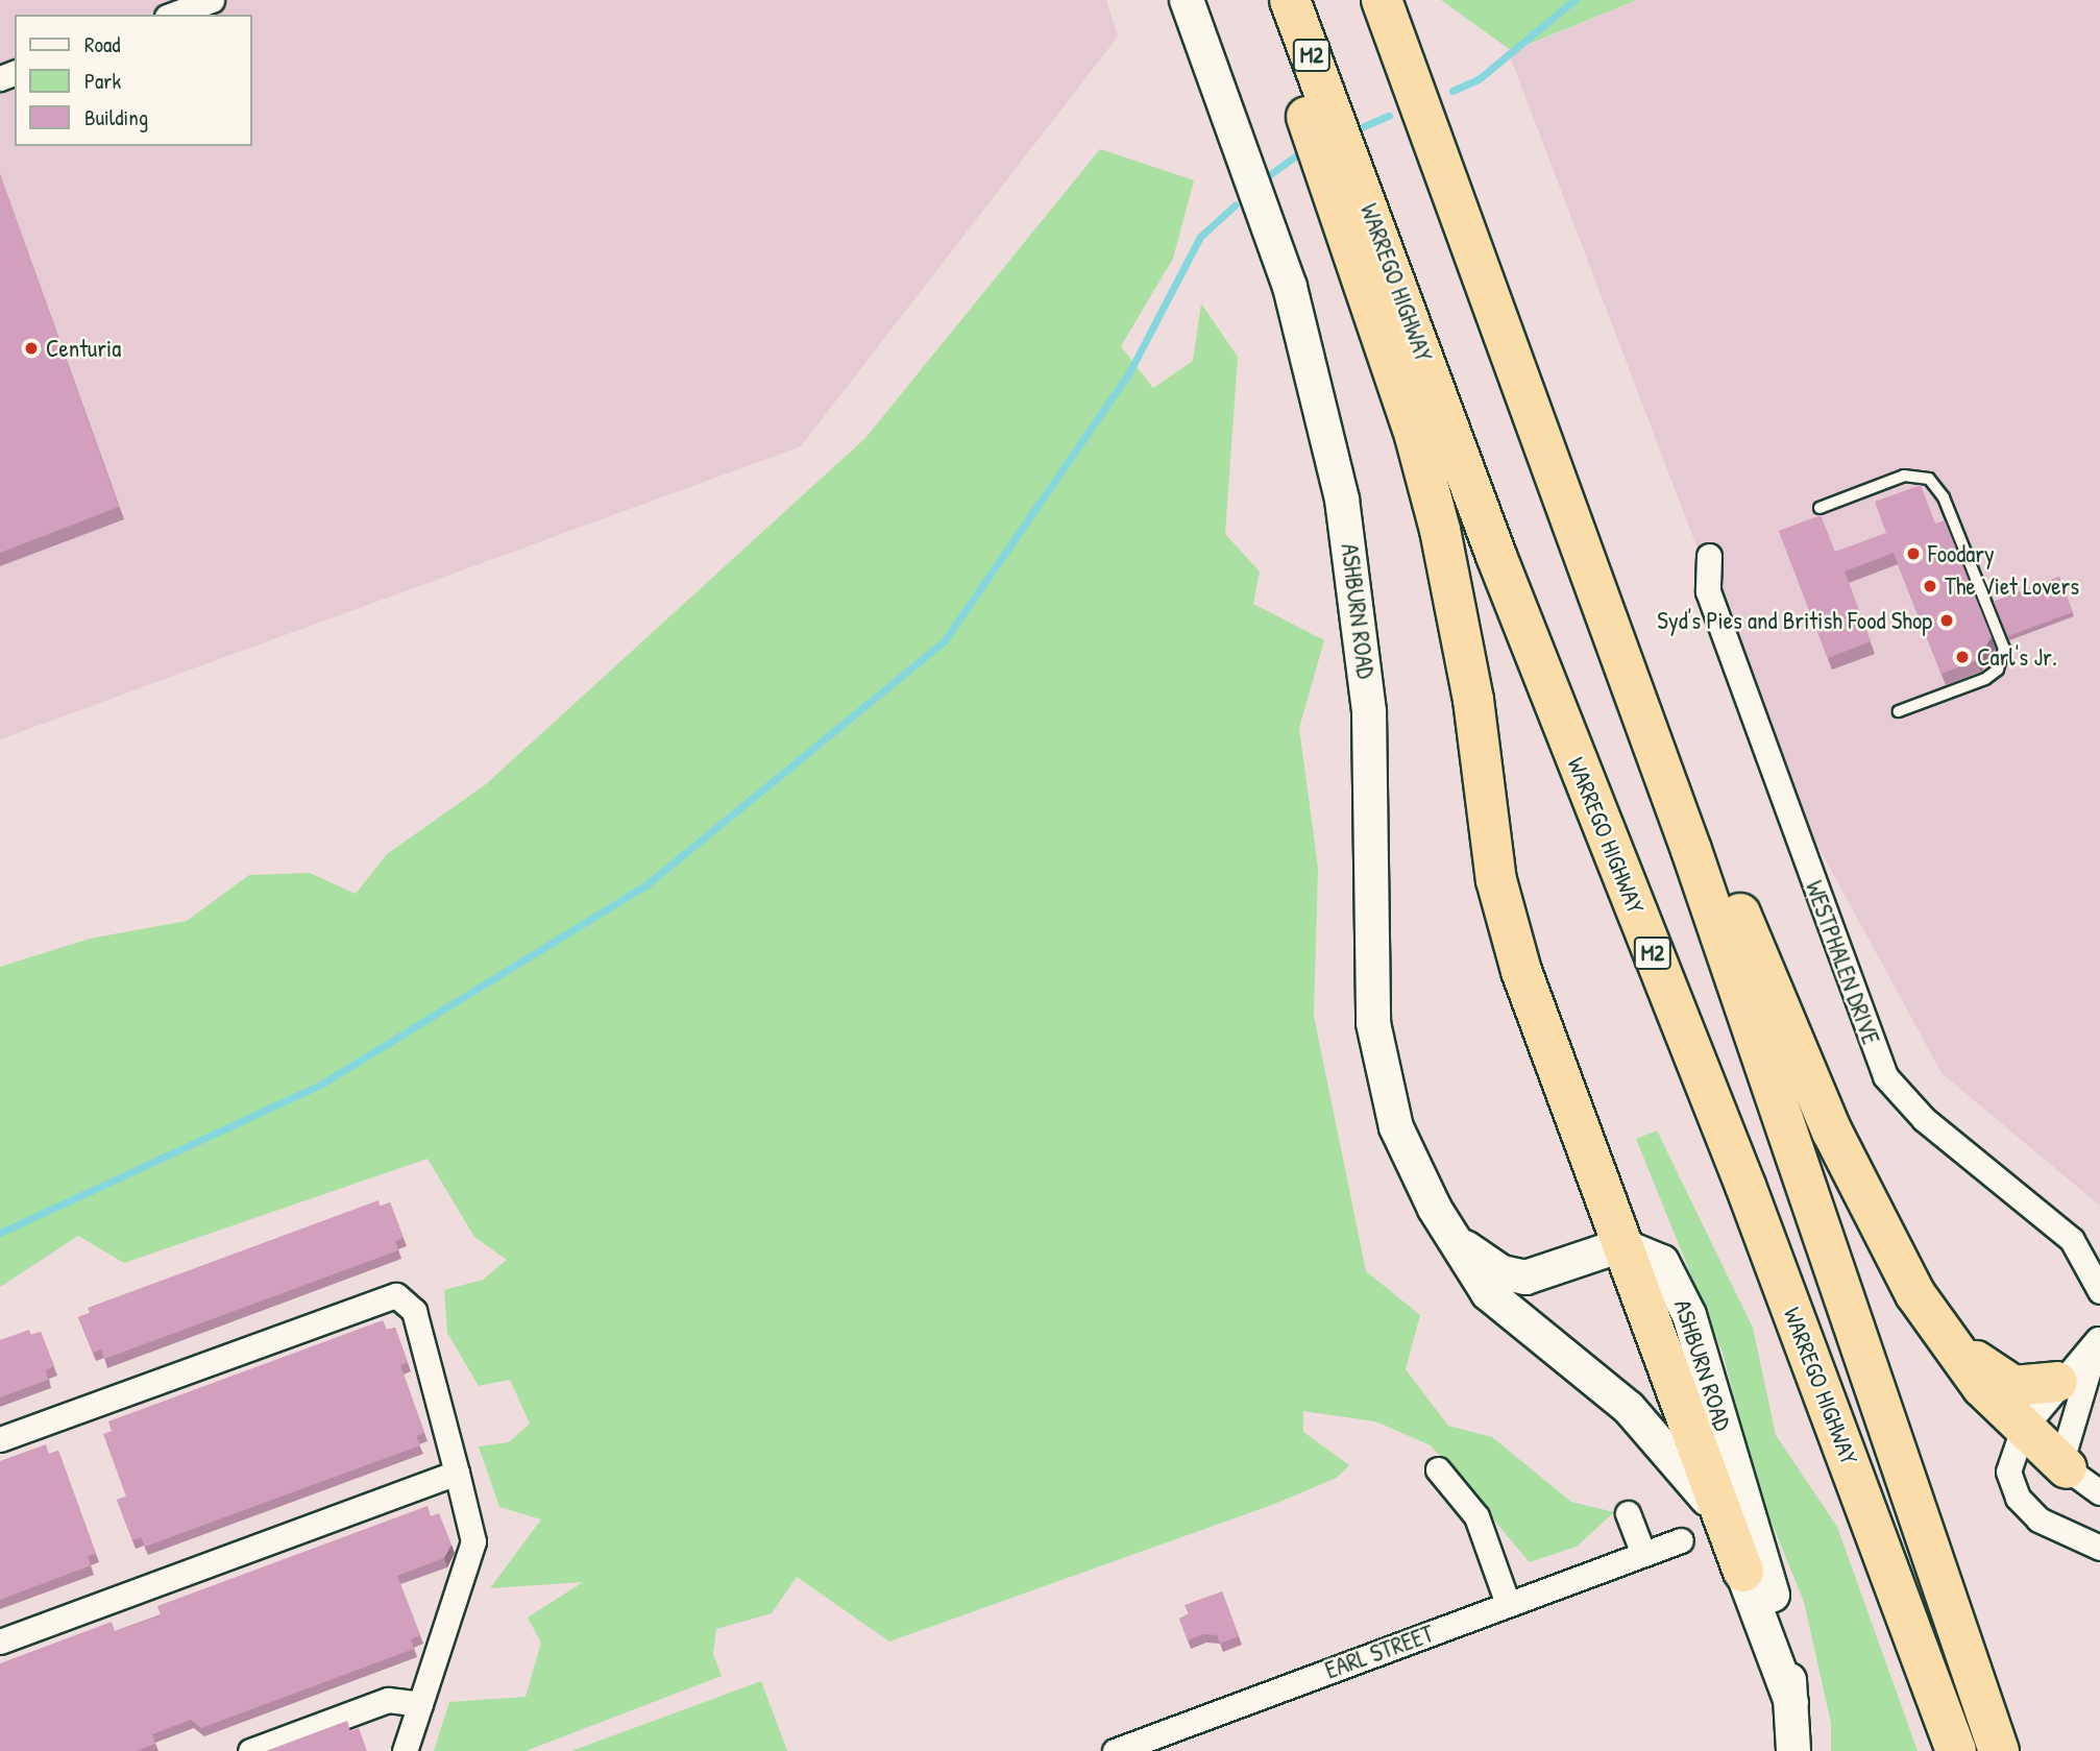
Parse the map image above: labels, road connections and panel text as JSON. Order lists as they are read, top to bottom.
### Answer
{
  "streets": {
    "highway": ["M2", "WARREGO HIGHWAY"],
    "street": ["ASHBURN ROAD", "WESTPHALEN DRIVE", "EARL STREET"]
  },
  "places": [
    "Centuria",
    "Foodary",
    "The Viet Lovers",
    "Syd's Pies and British Food Shop",
    "Carl's Jr."
  ],
  "legend": ["Road", "Park", "Building"]
}
